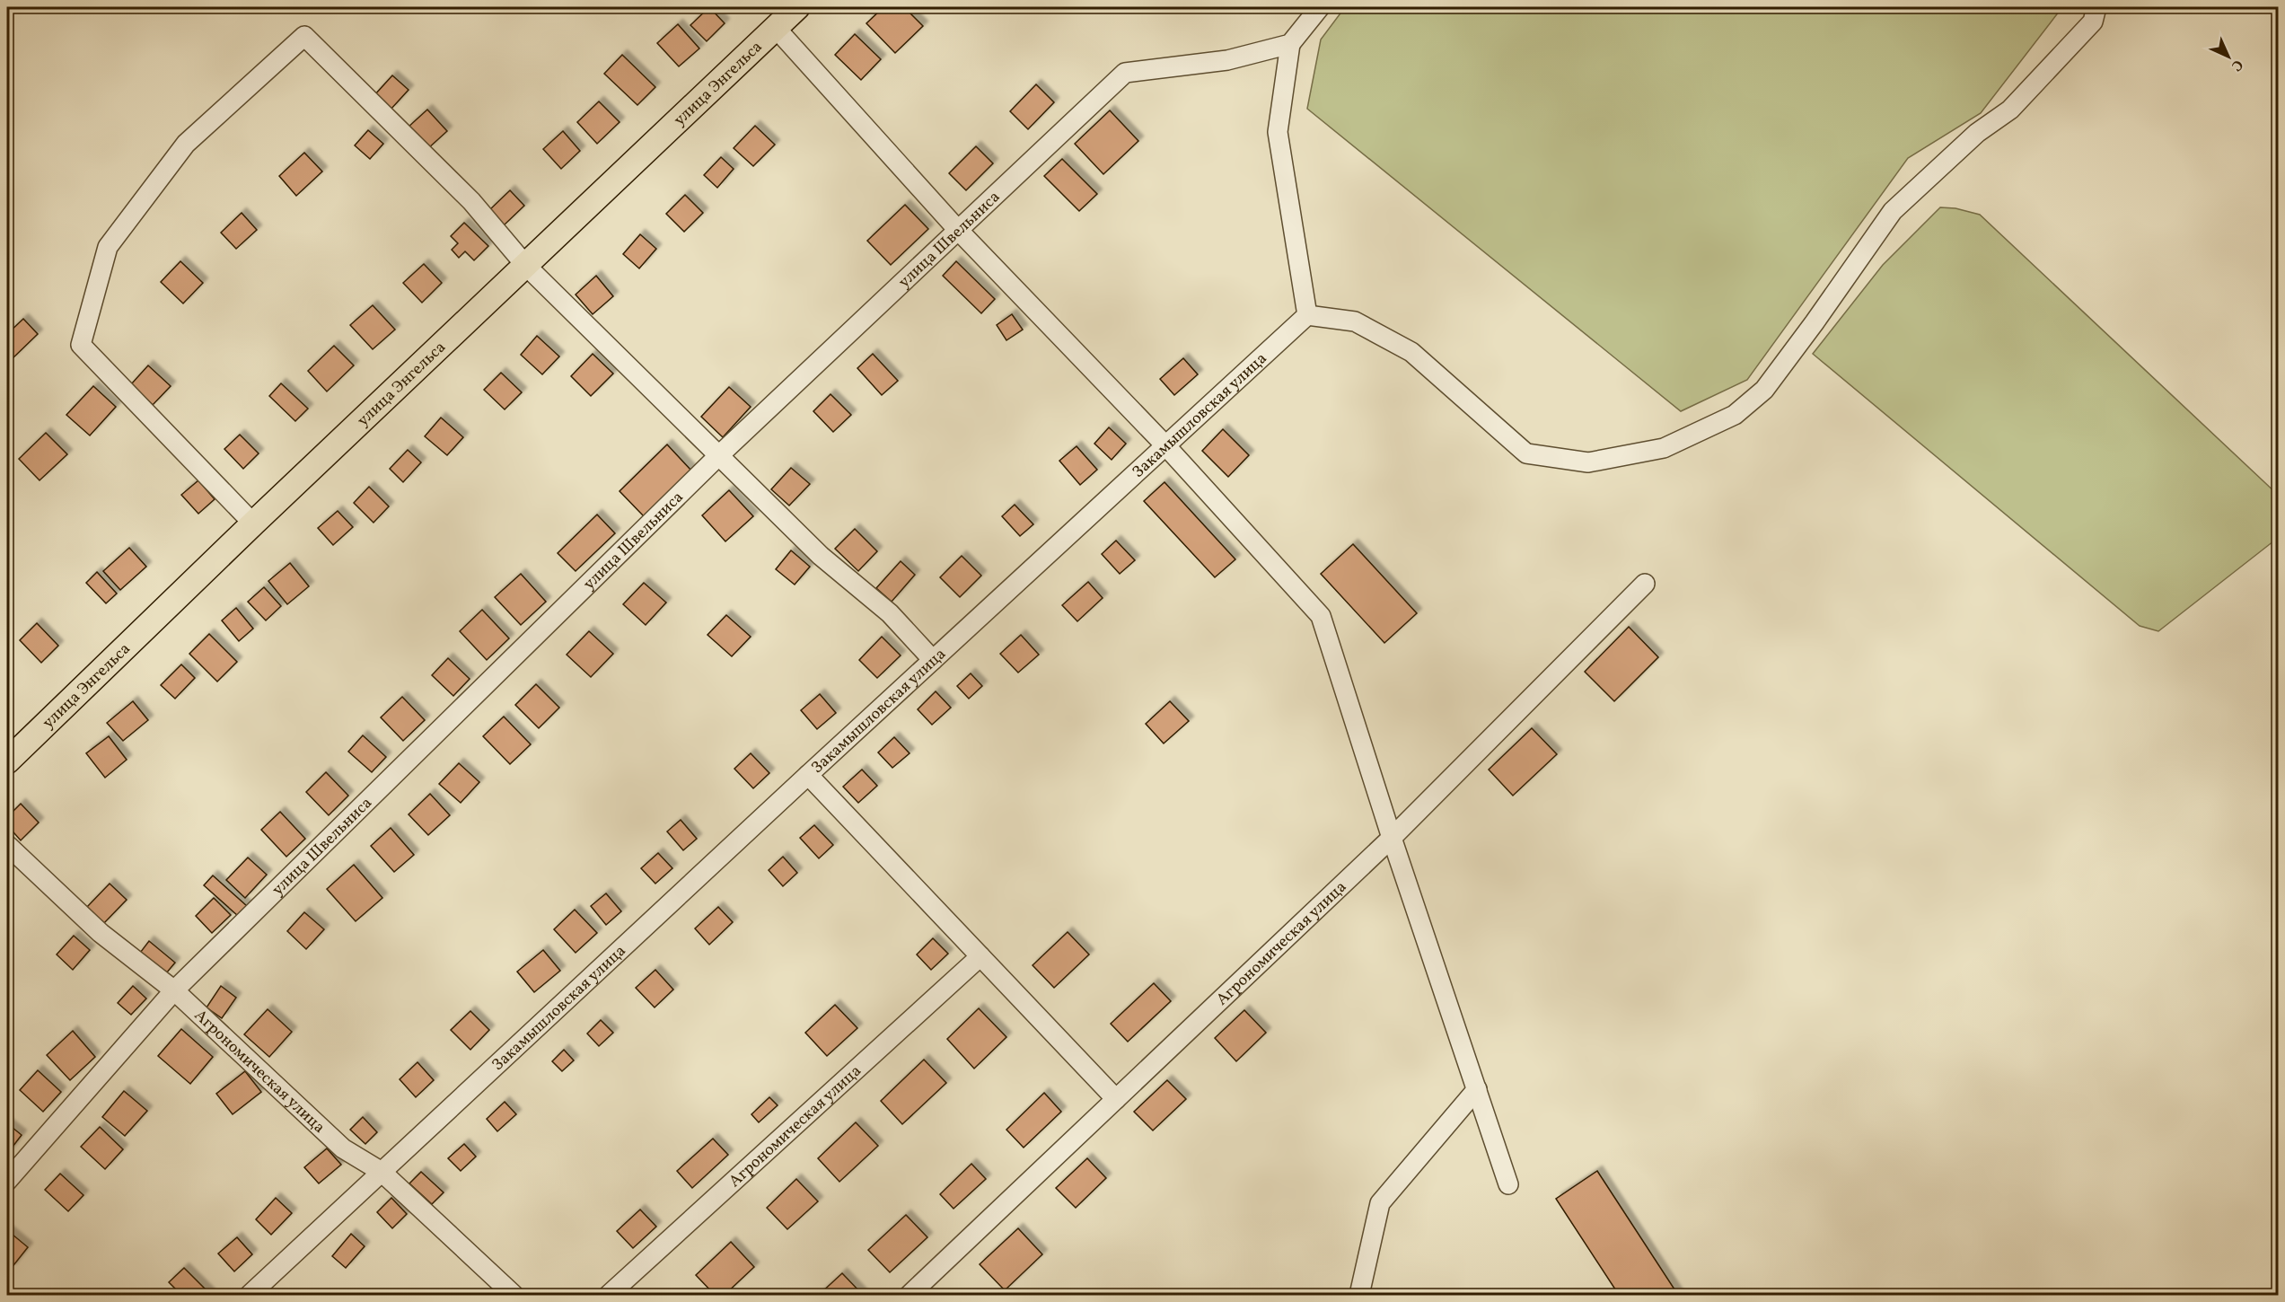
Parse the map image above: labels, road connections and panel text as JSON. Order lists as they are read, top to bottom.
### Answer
{
  "streets": {
    "main road": ["улица Энгельса"],
    "street": ["улица Швельниса", "Закамышловская улица", "Агрономическая улица"]
  },
  "crossings": [
    ["улица Швельниса", "Агрономическая улица"],
    ["Закамышловская улица", "Агрономическая улица"]
  ],
  "north": "bottom right"
}
